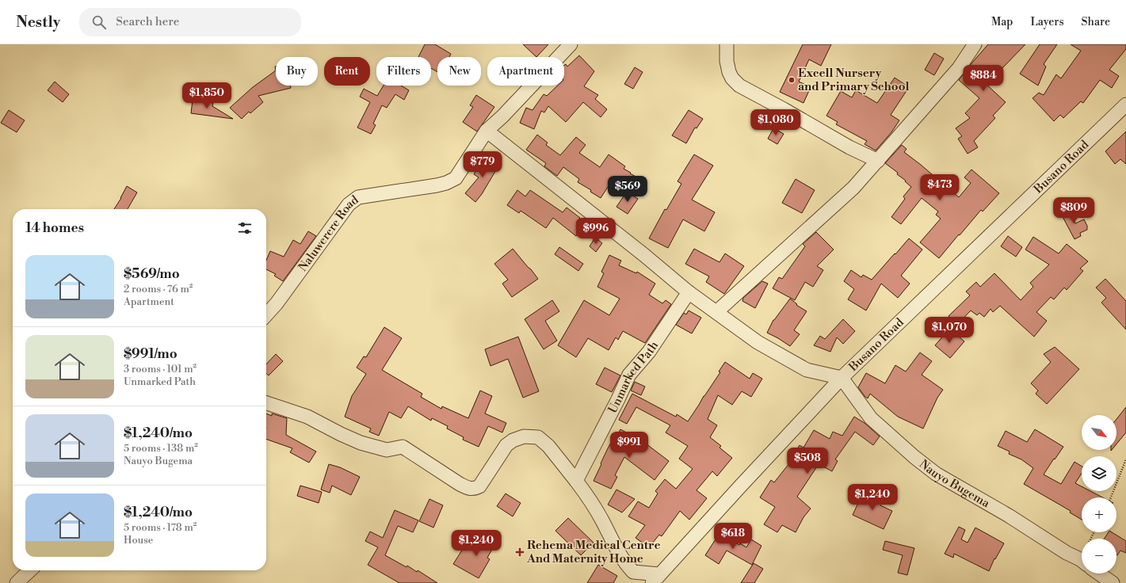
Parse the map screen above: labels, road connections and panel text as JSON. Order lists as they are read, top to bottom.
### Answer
{
  "streets": {
    "street": [
      "Busano Road",
      "Naluwerere Road",
      "Unmarked Path",
      "Nauyo Bugema"
    ]
  },
  "crossings": [
    ["Busano Road", "Nauyo Bugema"]
  ],
  "places": {
    "other": ["Excell Nursery and Primary School"],
    "health": ["Rehema Medical Centre And Maternity Home"]
  },
  "north": "bottom right",
  "page": {
    "header": "Nestly",
    "search": "Search here",
    "nav": ["Map", "Layers", "Share"],
    "chip": [
      "Buy",
      "Rent",
      "Filters",
      "New",
      "Apartment"
    ],
    "price": [
      "$884",
      "$1,850",
      "$1,080",
      "$779",
      "$473",
      "$569",
      "$809",
      "$996",
      "$1,070",
      "$991",
      "$508",
      "$1,240",
      "$618",
      "$1,240"
    ],
    "heading": "14 homes",
    "list": [
      {
        "name": "$569/mo",
        "note": "2 rooms · 76 m² · Apartment"
      },
      {
        "name": "$991/mo",
        "note": "3 rooms · 101 m² · Unmarked Path"
      },
      {
        "name": "$1,240/mo",
        "note": "5 rooms · 138 m² · Nauyo Bugema"
      },
      {
        "name": "$1,240/mo",
        "note": "5 rooms · 178 m² · House"
      }
    ],
    "map_buttons": ["+", "−"]
  }
}
